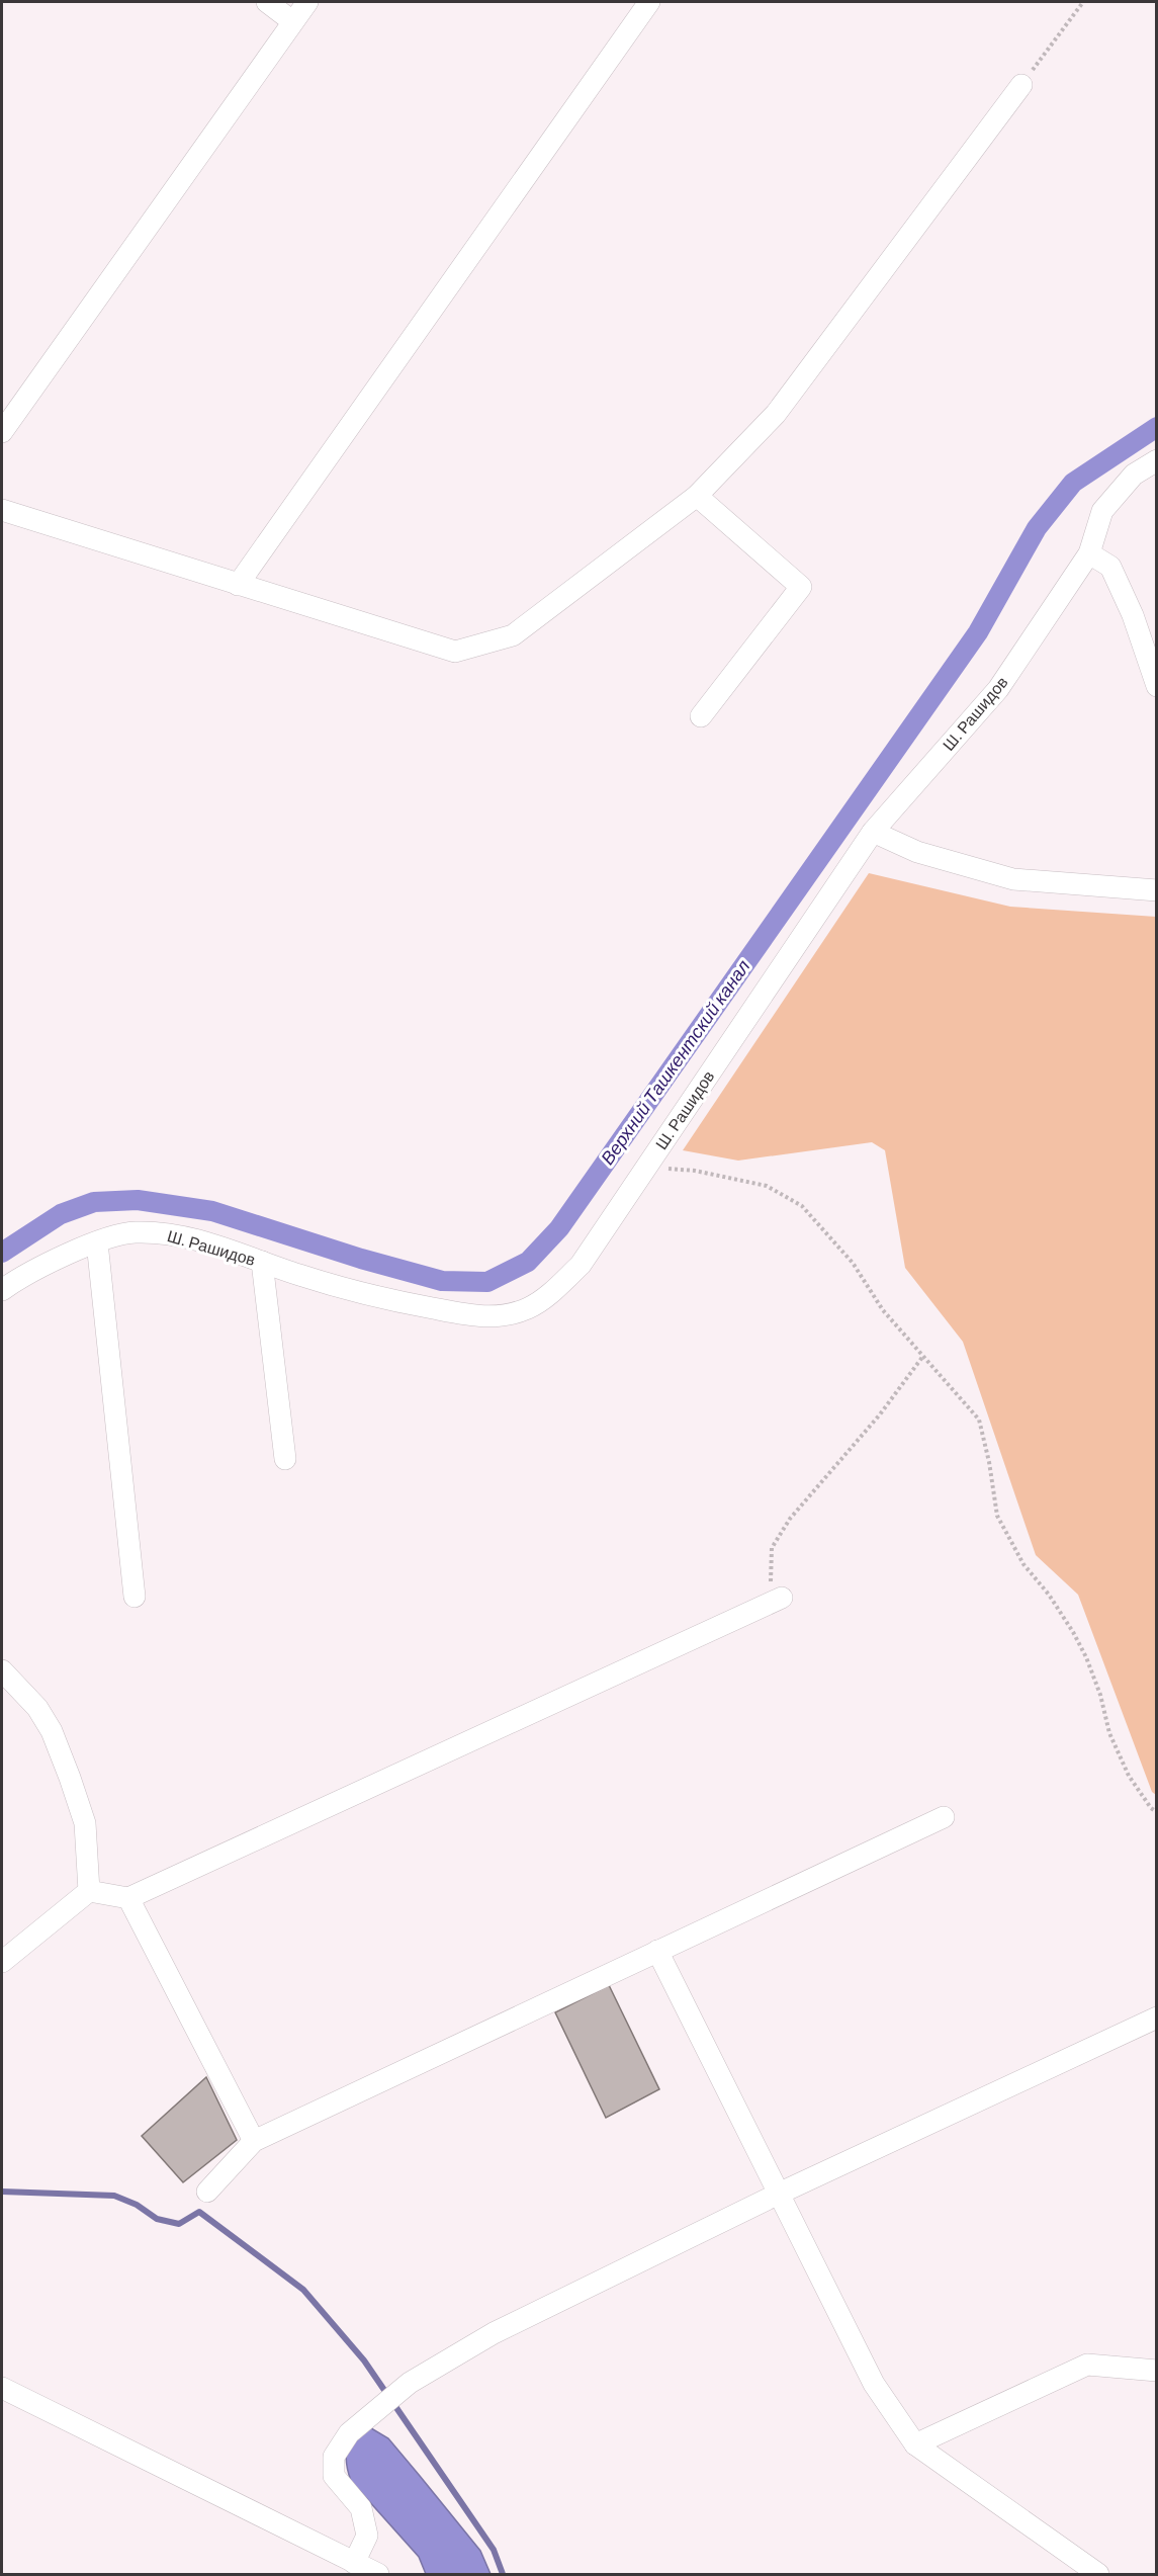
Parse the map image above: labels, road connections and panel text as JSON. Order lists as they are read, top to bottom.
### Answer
{
  "streets": {
    "street": ["Ш. Рашидов"]
  },
  "water": ["Верхний Ташкентский канал"]
}
